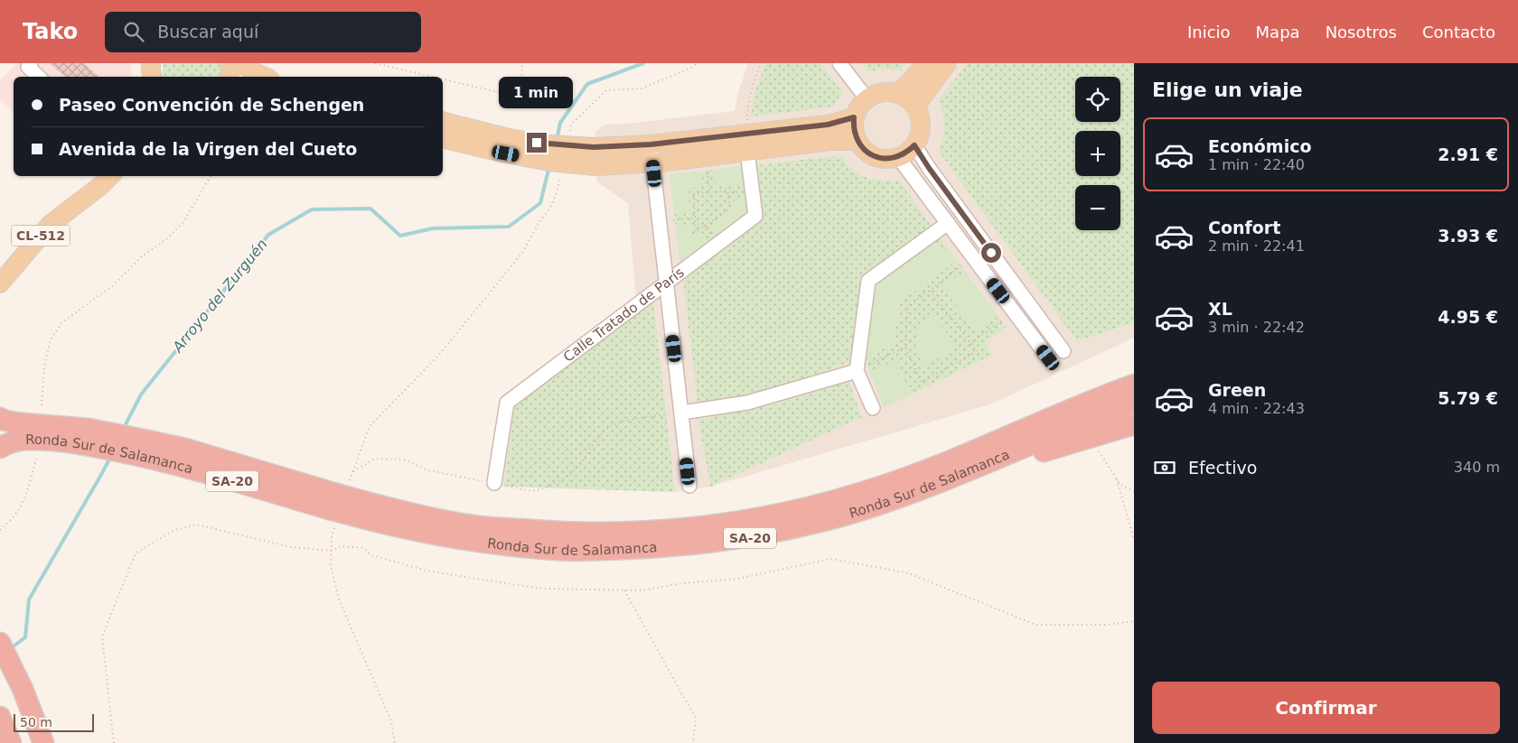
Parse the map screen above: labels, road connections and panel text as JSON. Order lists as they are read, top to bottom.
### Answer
{
  "streets": {
    "highway": ["Ronda Sur de Salamanca", "SA-20"],
    "main road": ["CL-512"],
    "street": ["Calle Tratado de París"]
  },
  "water": ["Arroyo del Zurguén"],
  "scale_bar": "50 m",
  "page": {
    "header": "Tako",
    "search": "Buscar aquí",
    "nav": [
      "Inicio",
      "Mapa",
      "Nosotros",
      "Contacto"
    ],
    "heading": "Elige un viaje",
    "map_buttons": ["+", "−"],
    "bubble": "1 min",
    "banner": ["Paseo Convención de Schengen", "Avenida de la Virgen del Cueto"],
    "list": [
      {
        "name": "Económico",
        "note": "1 min · 22:40",
        "value": "2.91 €"
      },
      {
        "name": "Confort",
        "note": "2 min · 22:41",
        "value": "3.93 €"
      },
      {
        "name": "XL",
        "note": "3 min · 22:42",
        "value": "4.95 €"
      },
      {
        "name": "Green",
        "note": "4 min · 22:43",
        "value": "5.79 €"
      }
    ],
    "pay": ["Efectivo", "340 m"],
    "buttons": "Confirmar",
    "scale": "50 m"
  }
}
